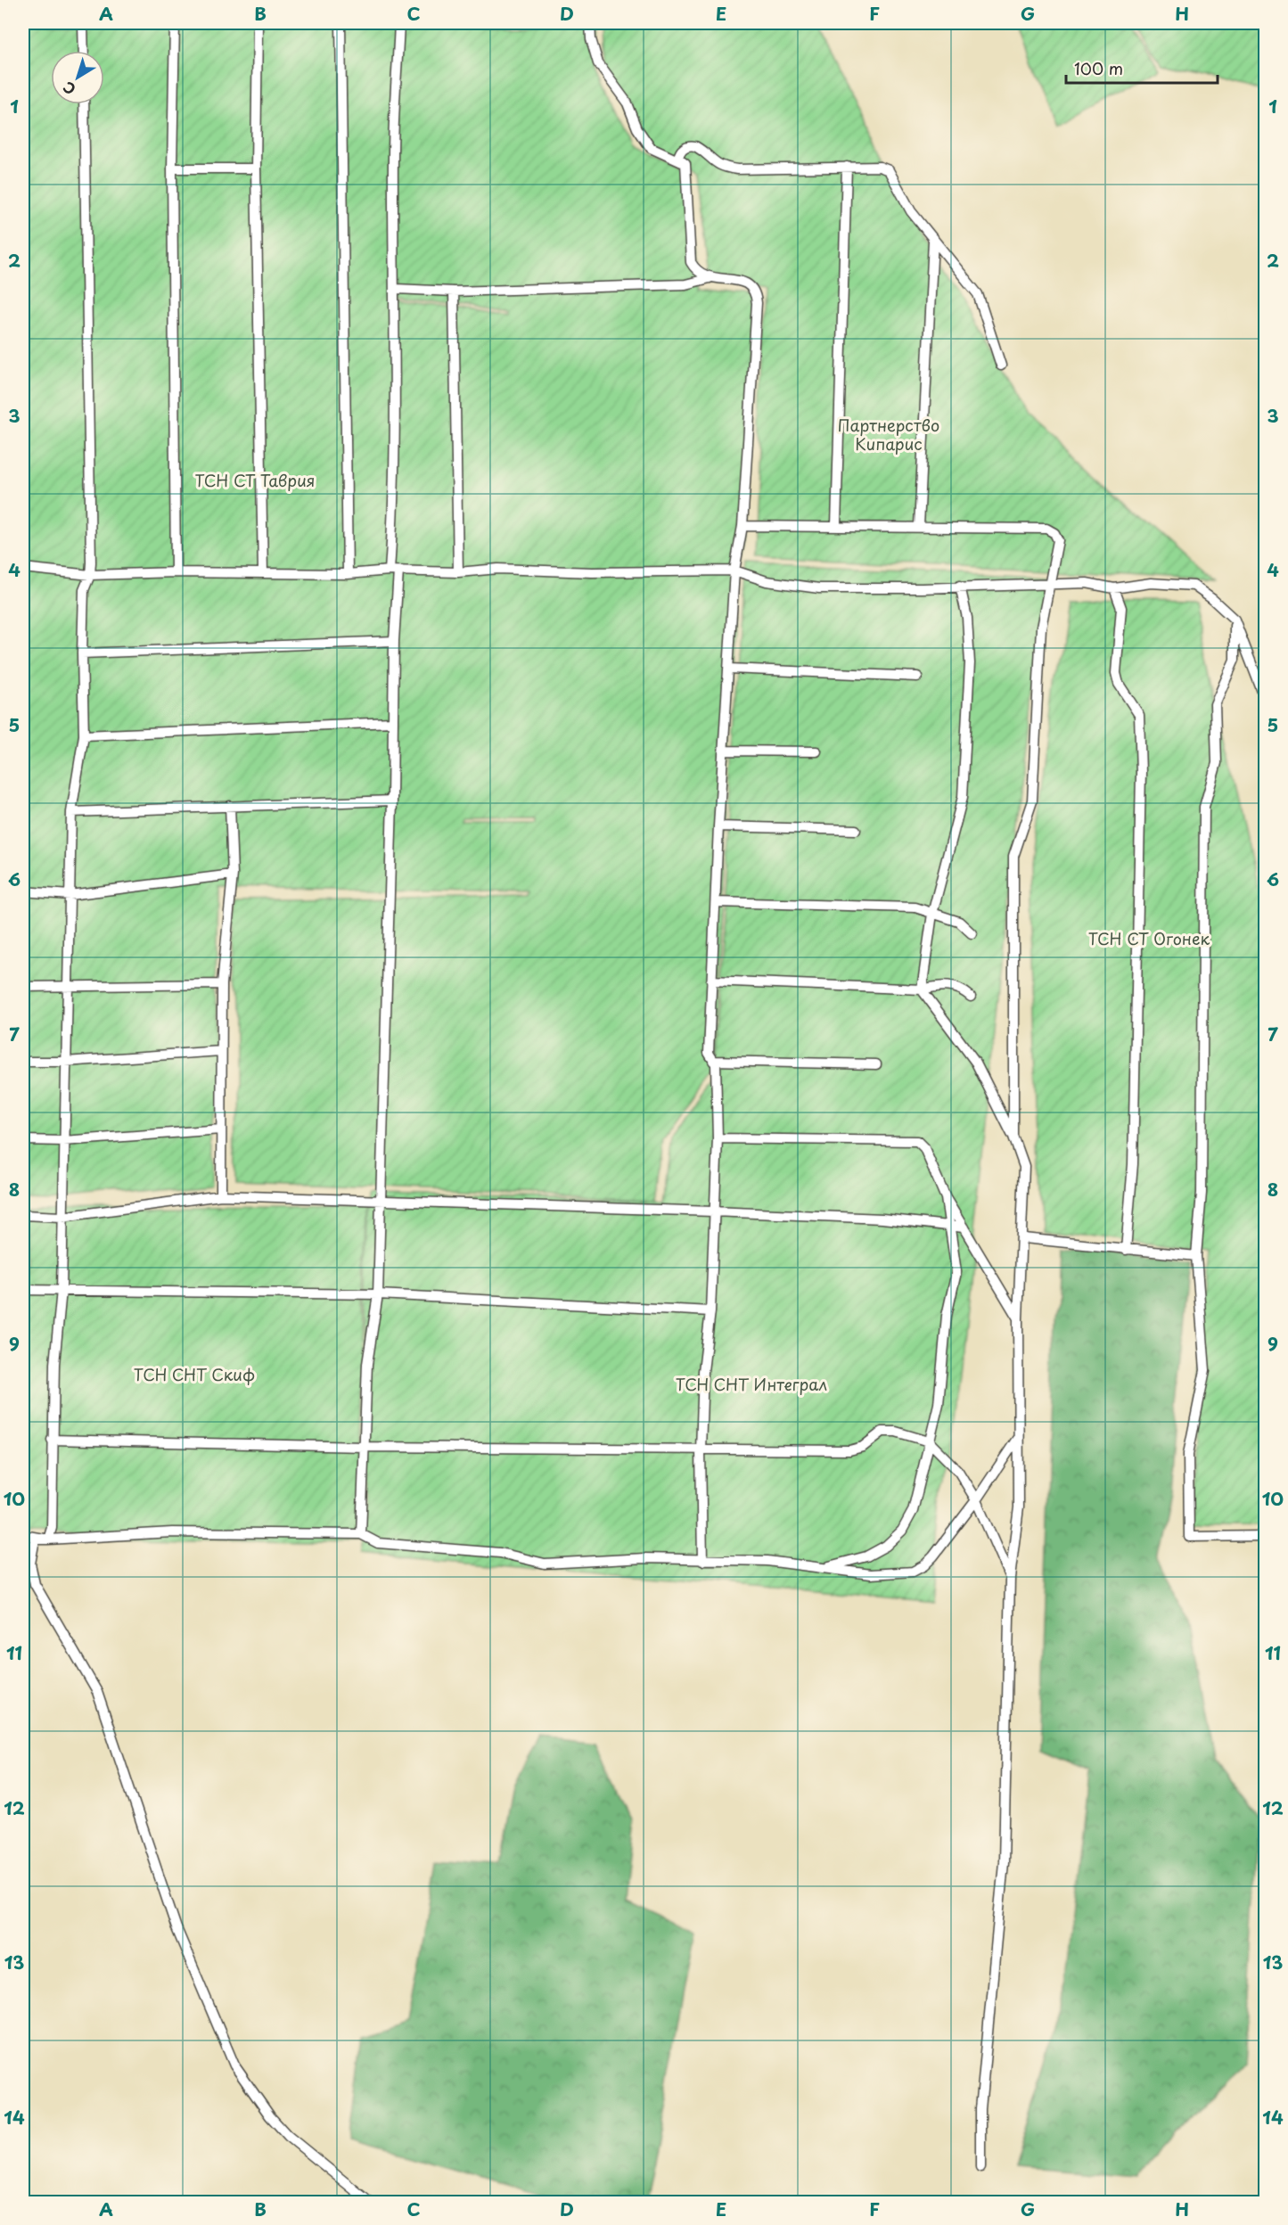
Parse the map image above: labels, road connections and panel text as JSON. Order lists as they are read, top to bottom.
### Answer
{
  "parks": [
    "Партнерство Кипарис",
    "ТСН СТ Таврия",
    "ТСН СТ Огонек",
    "ТСН СНТ Скиф",
    "ТСН СНТ Интеграл"
  ],
  "scale_bar": "100 m",
  "north": "bottom left",
  "grid": {
    "columns": [
      "A",
      "B",
      "C",
      "D",
      "E",
      "F",
      "G",
      "H"
    ],
    "rows": [
      "1",
      "2",
      "3",
      "4",
      "5",
      "6",
      "7",
      "8",
      "9",
      "10",
      "11",
      "12",
      "13",
      "14"
    ]
  }
}
